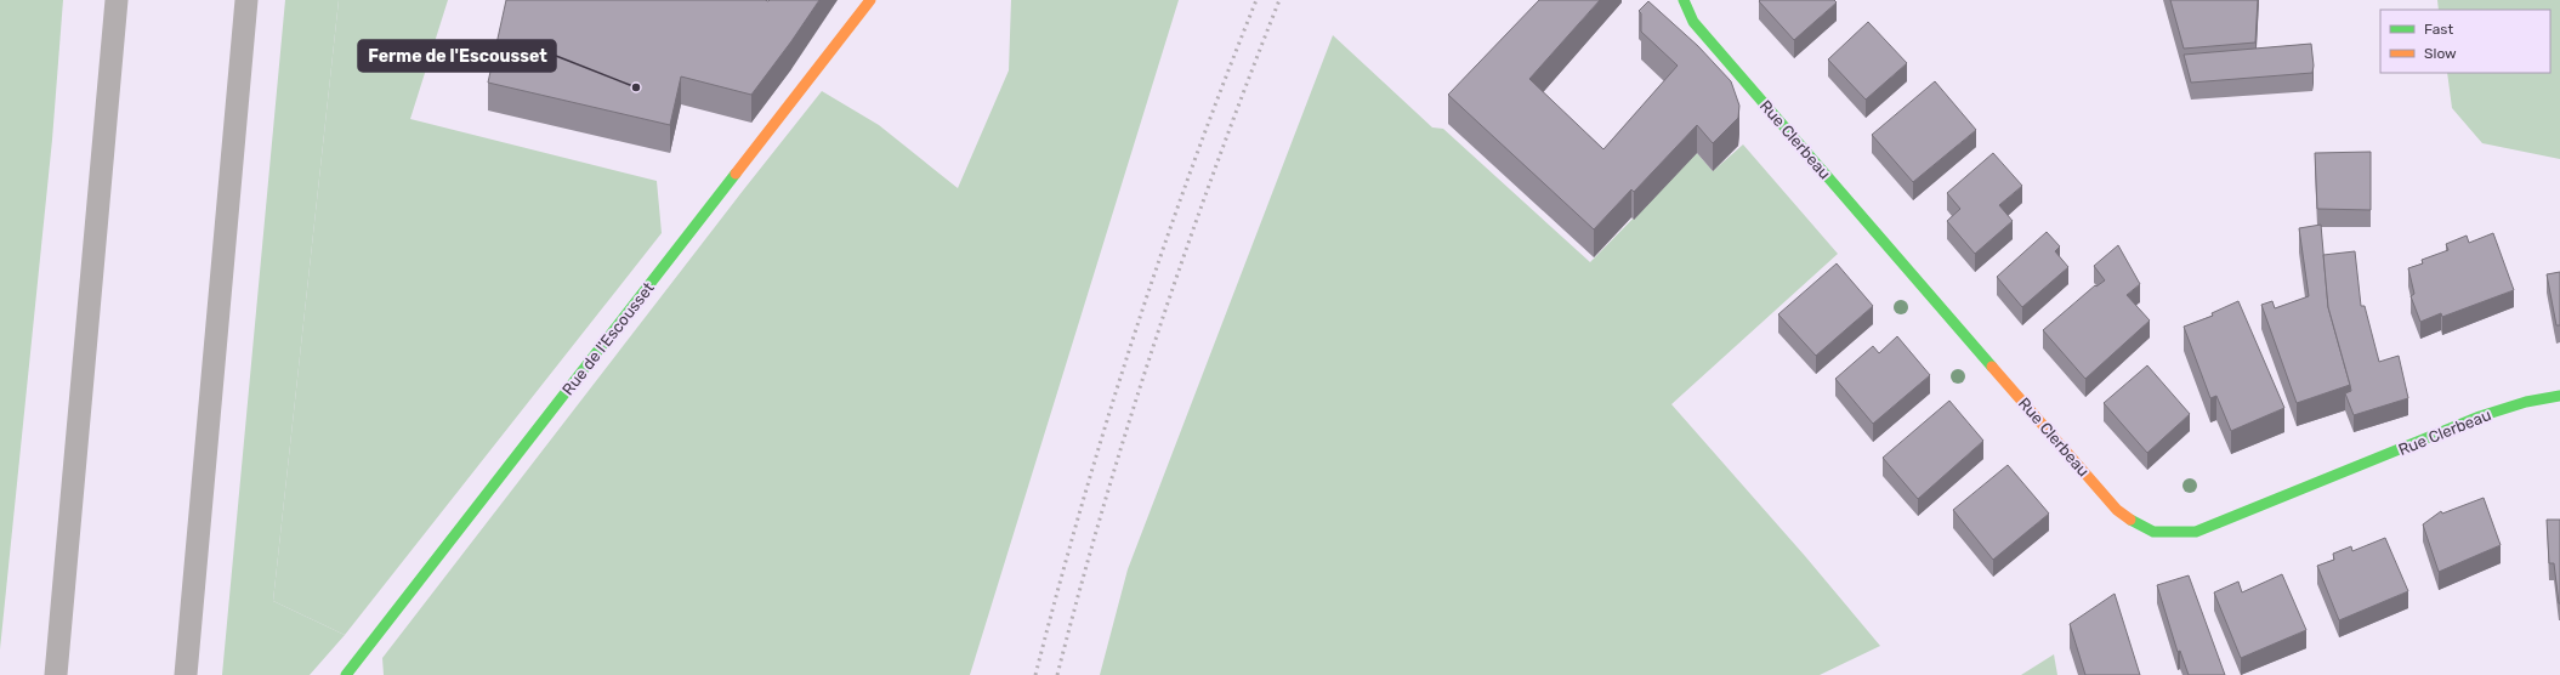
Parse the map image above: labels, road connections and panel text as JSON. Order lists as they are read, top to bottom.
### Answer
{
  "streets": {
    "street": ["Rue Clerbeau", "Rue de l'Escousset"]
  },
  "places": ["Ferme de l'Escousset"],
  "legend": ["Fast", "Slow"]
}
